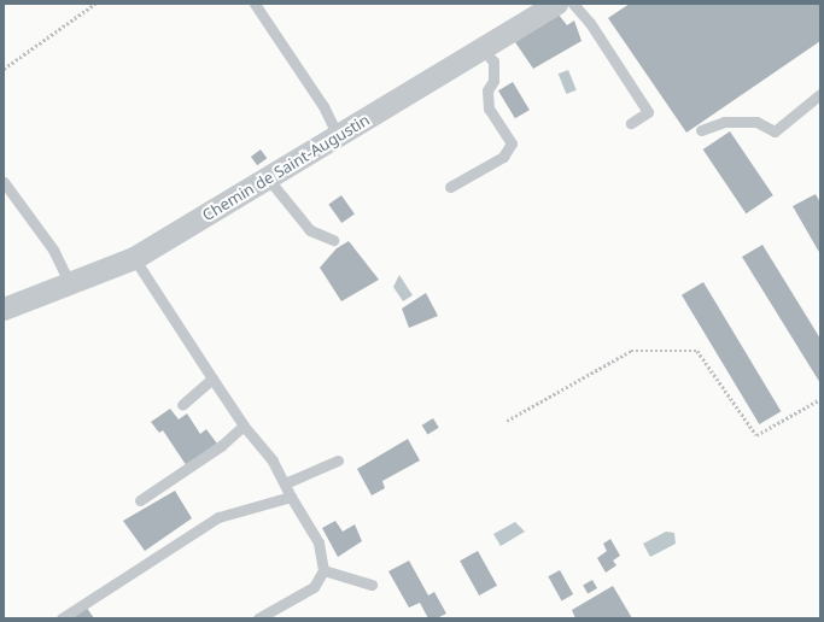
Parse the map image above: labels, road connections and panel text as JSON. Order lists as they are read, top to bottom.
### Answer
{
  "streets": {
    "street": ["Chemin de Saint-Augustin"]
  }
}
